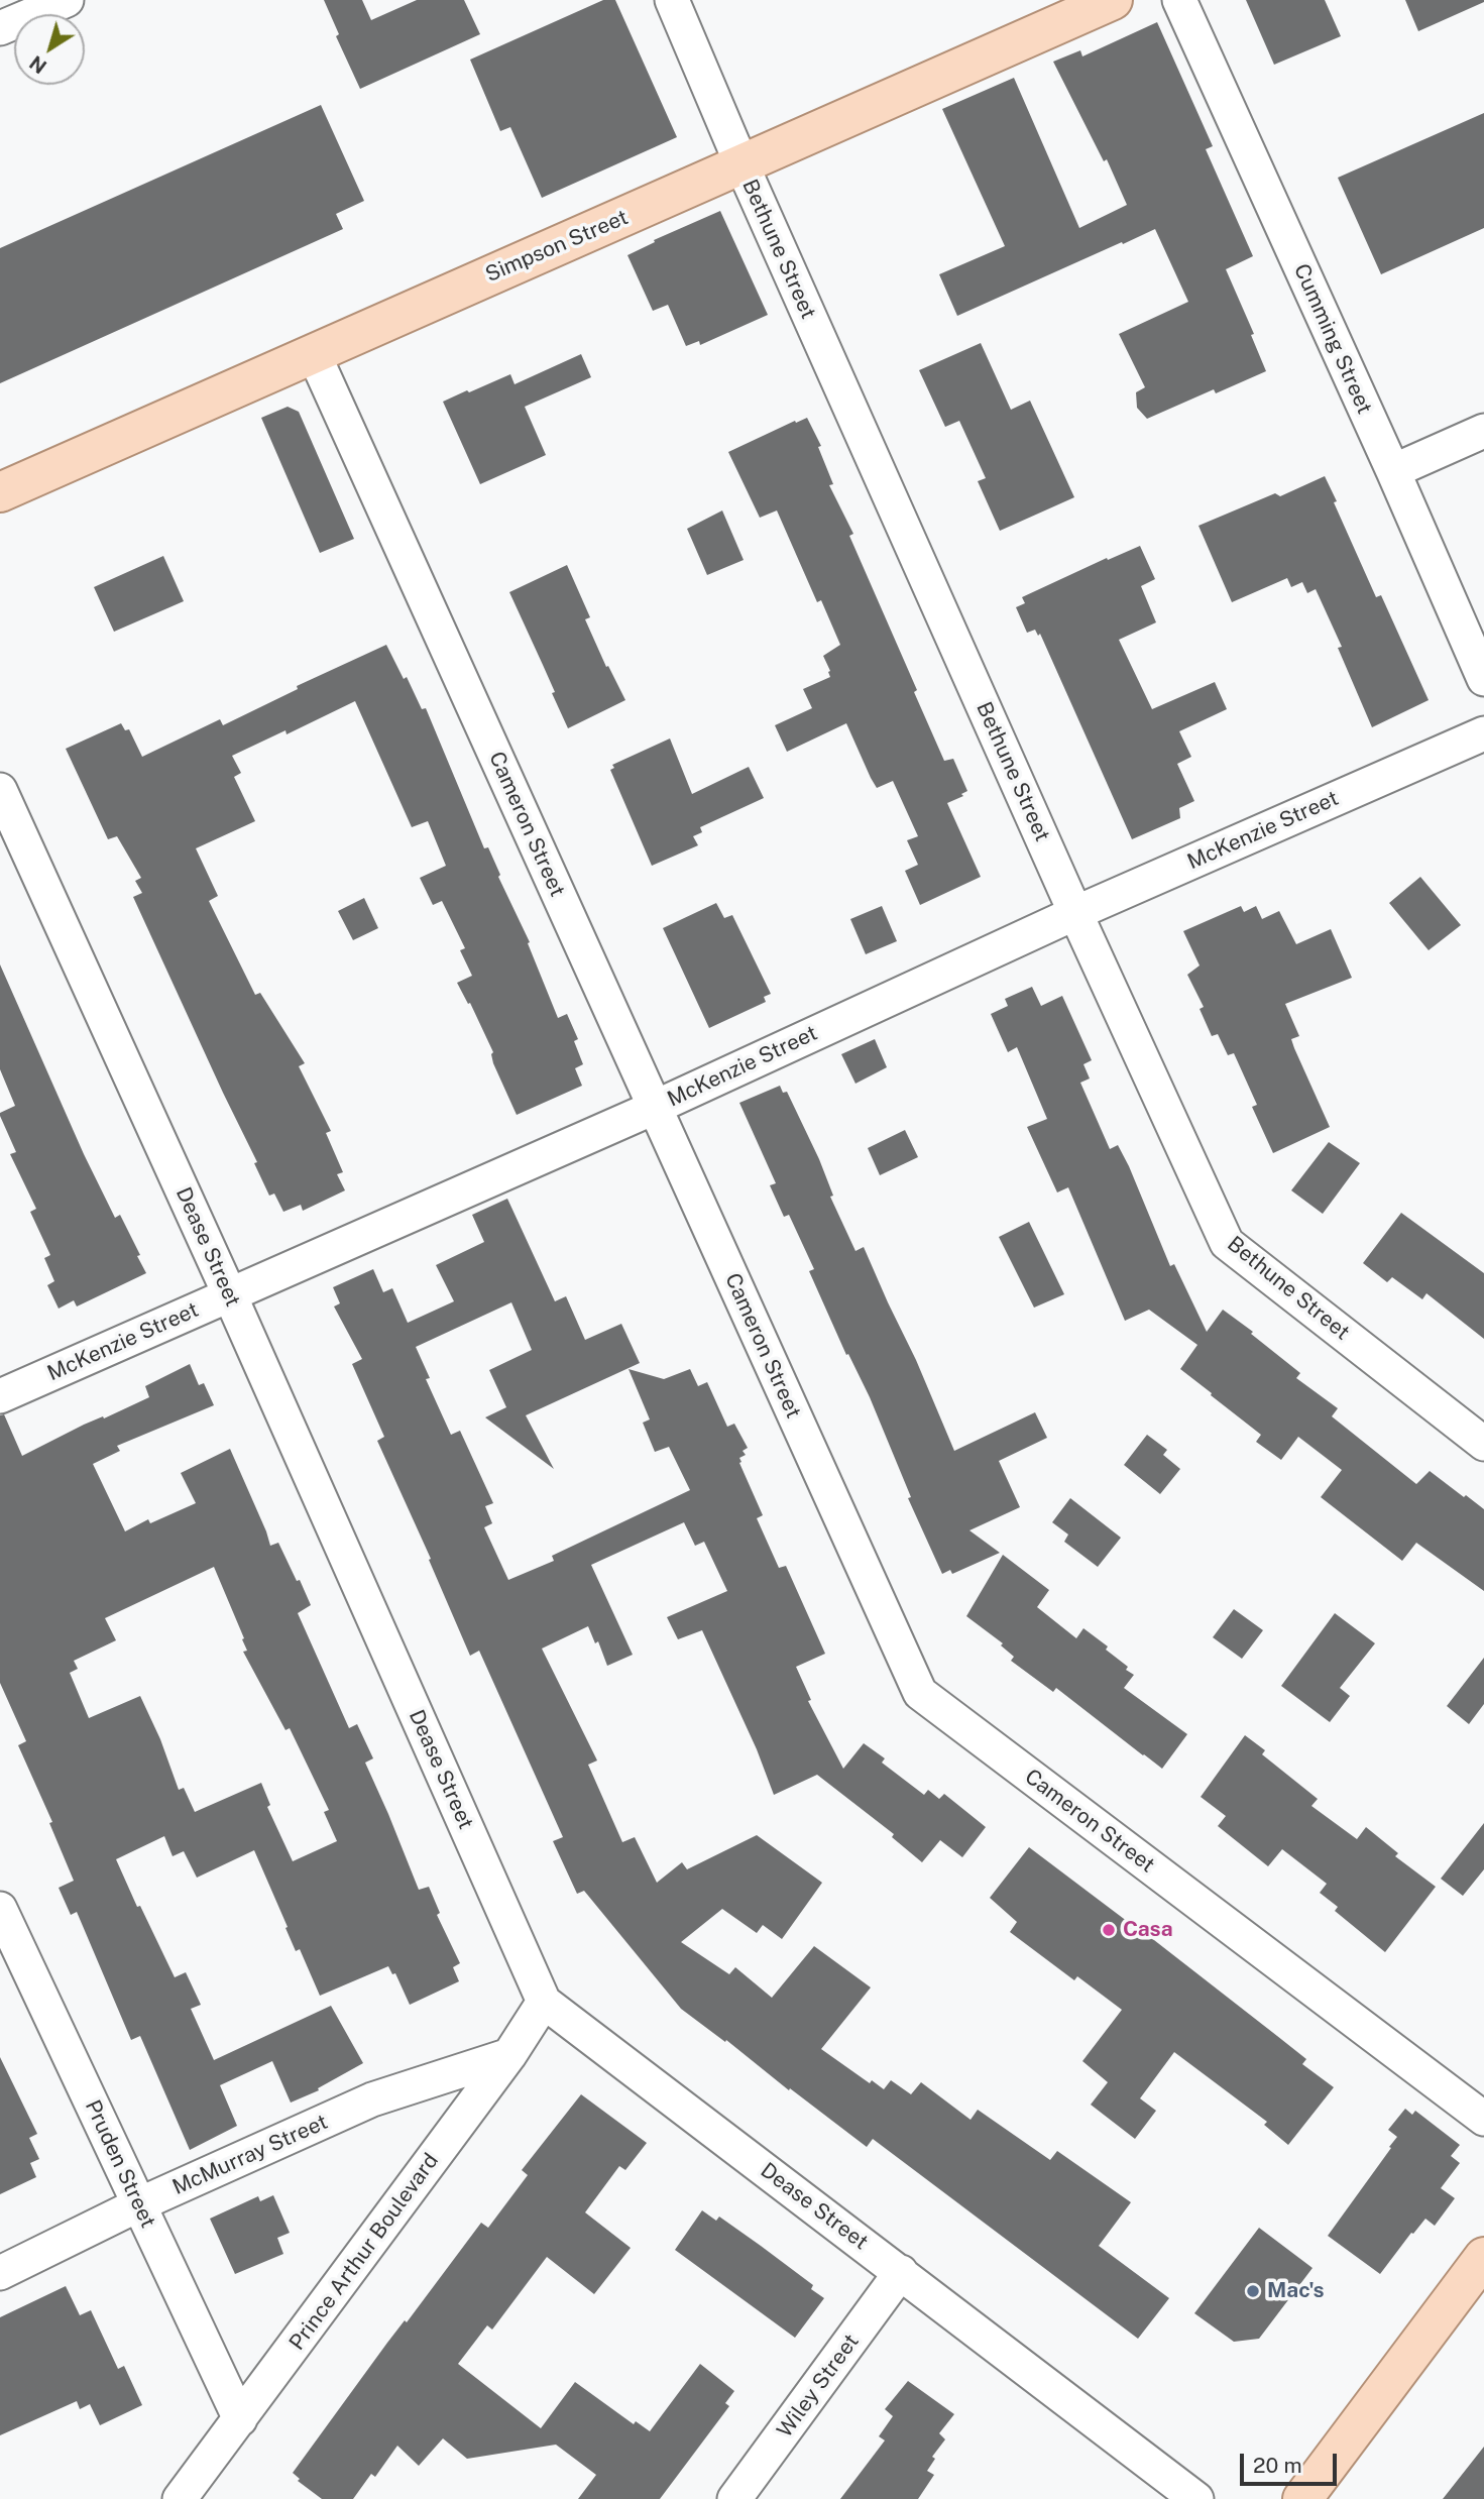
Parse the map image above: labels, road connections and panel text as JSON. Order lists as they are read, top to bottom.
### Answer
{
  "streets": {
    "main road": ["Simpson Street"],
    "street": [
      "Bethune Street",
      "Cumming Street",
      "Cameron Street",
      "McKenzie Street",
      "Dease Street",
      "McMurray Street",
      "Pruden Street",
      "Prince Arthur Boulevard",
      "Wiley Street"
    ]
  },
  "crossings": [
    ["Simpson Street", "Bethune Street"],
    ["Simpson Street", "Cameron Street"],
    ["Bethune Street", "McKenzie Street"],
    ["Cameron Street", "McKenzie Street"],
    ["McKenzie Street", "Dease Street"],
    ["Dease Street", "Prince Arthur Boulevard"],
    ["Dease Street", "Wiley Street"],
    ["McMurray Street", "Pruden Street"],
    ["McMurray Street", "Prince Arthur Boulevard"],
    ["Pruden Street", "Prince Arthur Boulevard"]
  ],
  "places": ["Casa", "Mac's"],
  "scale_bar": "20 m",
  "north": "bottom left"
}
